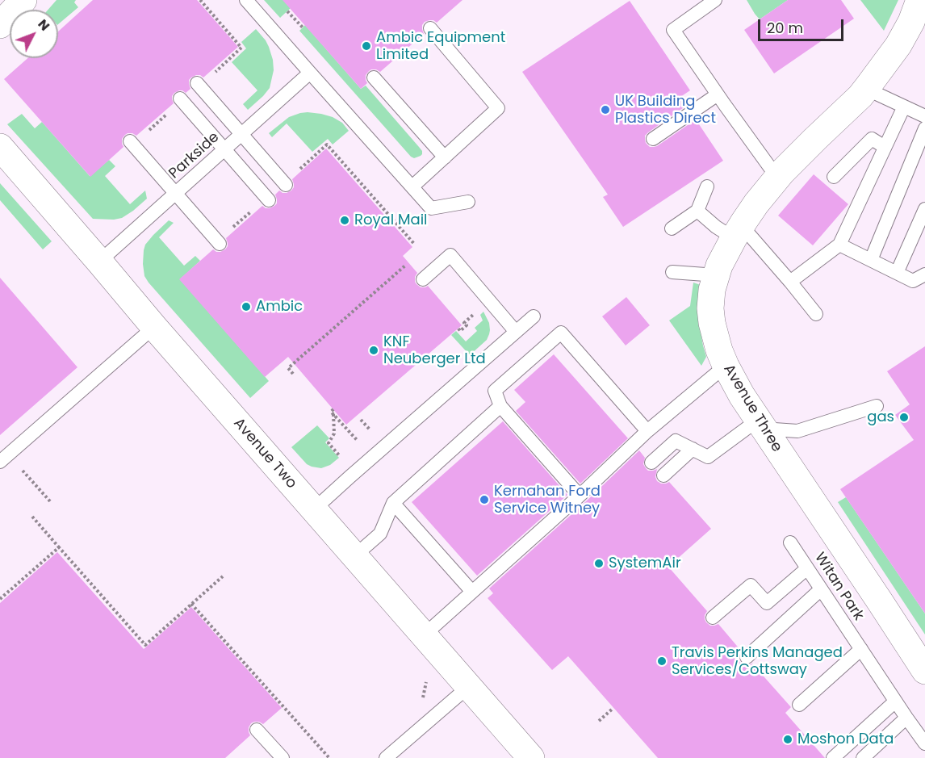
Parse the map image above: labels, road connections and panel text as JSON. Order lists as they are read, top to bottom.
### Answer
{
  "streets": {
    "street": ["Avenue Three", "Avenue Two"],
    "lane": ["Parkside", "Witan Park"]
  },
  "crossings": [
    ["Parkside", "Avenue Two"]
  ],
  "places": [
    "Ambic Equipment Limited",
    "UK Building Plastics Direct",
    "Royal Mail",
    "Ambic",
    "KNF Neuberger Ltd",
    "gas",
    "Kernahan Ford Service Witney",
    "SystemAir",
    "Travis Perkins Managed Services/Cottsway",
    "Moshon Data"
  ],
  "scale_bar": "20 m",
  "north": "top right"
}
